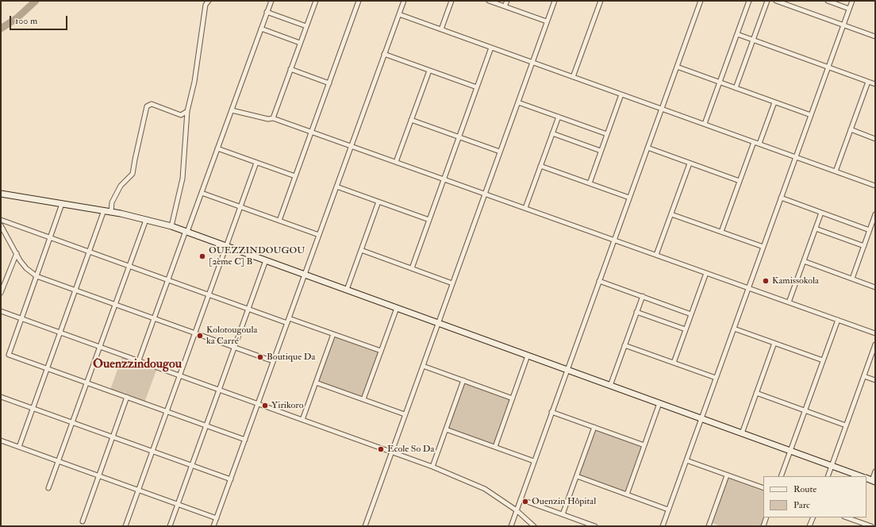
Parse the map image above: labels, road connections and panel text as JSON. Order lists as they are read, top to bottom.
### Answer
{
  "districts": ["Ouenzzindougou"],
  "places": [
    "OUEZZINDOUGOU [2ème C] B",
    "Kamissokola",
    "Kolotougoula ka Carré",
    "Boutique Da",
    "Yirikoro",
    "Ecole So Da",
    "Ouenzin Hôpital"
  ],
  "legend": ["Route", "Parc"],
  "scale_bar": "100 m"
}
